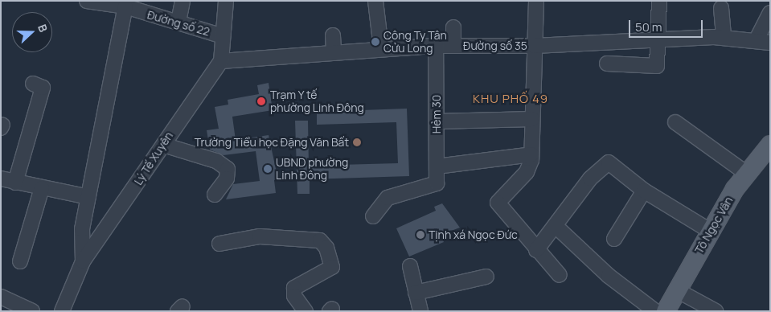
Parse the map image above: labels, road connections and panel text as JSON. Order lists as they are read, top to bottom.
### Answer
{
  "streets": {
    "main road": ["Tô Ngọc Vân"],
    "street": [
      "Đường số 22",
      "Đường số 35",
      "Hẻm 30",
      "Lý Tế Xuyên"
    ]
  },
  "crossings": [
    ["Đường số 35", "Hẻm 30"],
    ["Đường số 35", "Lý Tế Xuyên"]
  ],
  "districts": ["KHU PHỐ 49"],
  "places": [
    "Công Ty Tân Cửu Long",
    "Trạm Y tế phường Linh Đông",
    "Trường Tiểu học Đặng Văn Bất",
    "UBND phường Linh Đông",
    "Tịnh xá Ngọc Đức"
  ],
  "scale_bar": "50 m",
  "north": "right"
}
